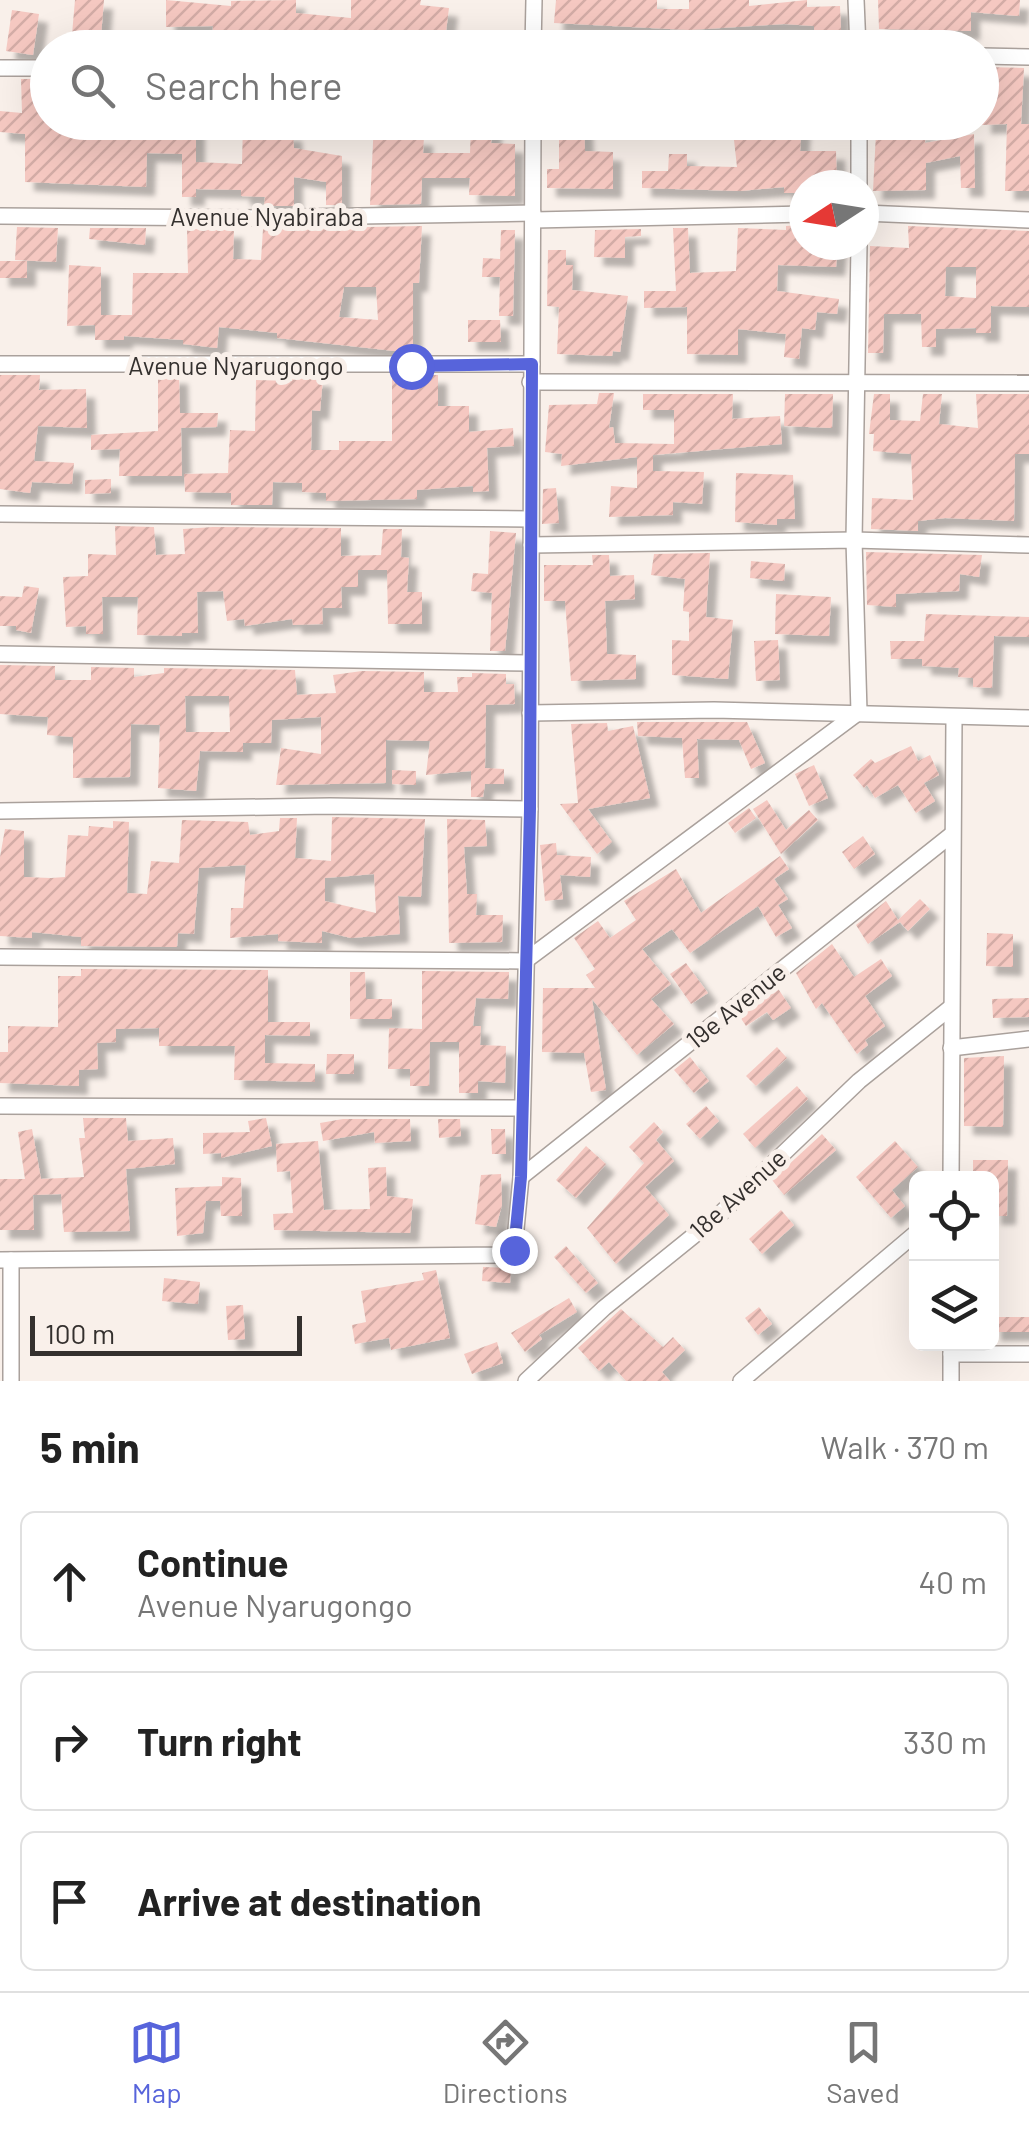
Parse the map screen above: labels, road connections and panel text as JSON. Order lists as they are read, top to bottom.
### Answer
{
  "streets": {
    "street": [
      "Avenue Nyabiraba",
      "Avenue Nyarugongo",
      "19e Avenue",
      "18e Avenue"
    ]
  },
  "scale_bar": "100 m",
  "north": "left",
  "page": {
    "search": "Search here",
    "scale": "100 m",
    "heading": ["5 min", "Walk · 370 m"],
    "list": [
      ["Continue", "Avenue Nyarugongo", "40 m"],
      ["Turn right", "330 m"],
      "Arrive at destination"
    ],
    "nav": ["Map", "Directions", "Saved"]
  }
}
